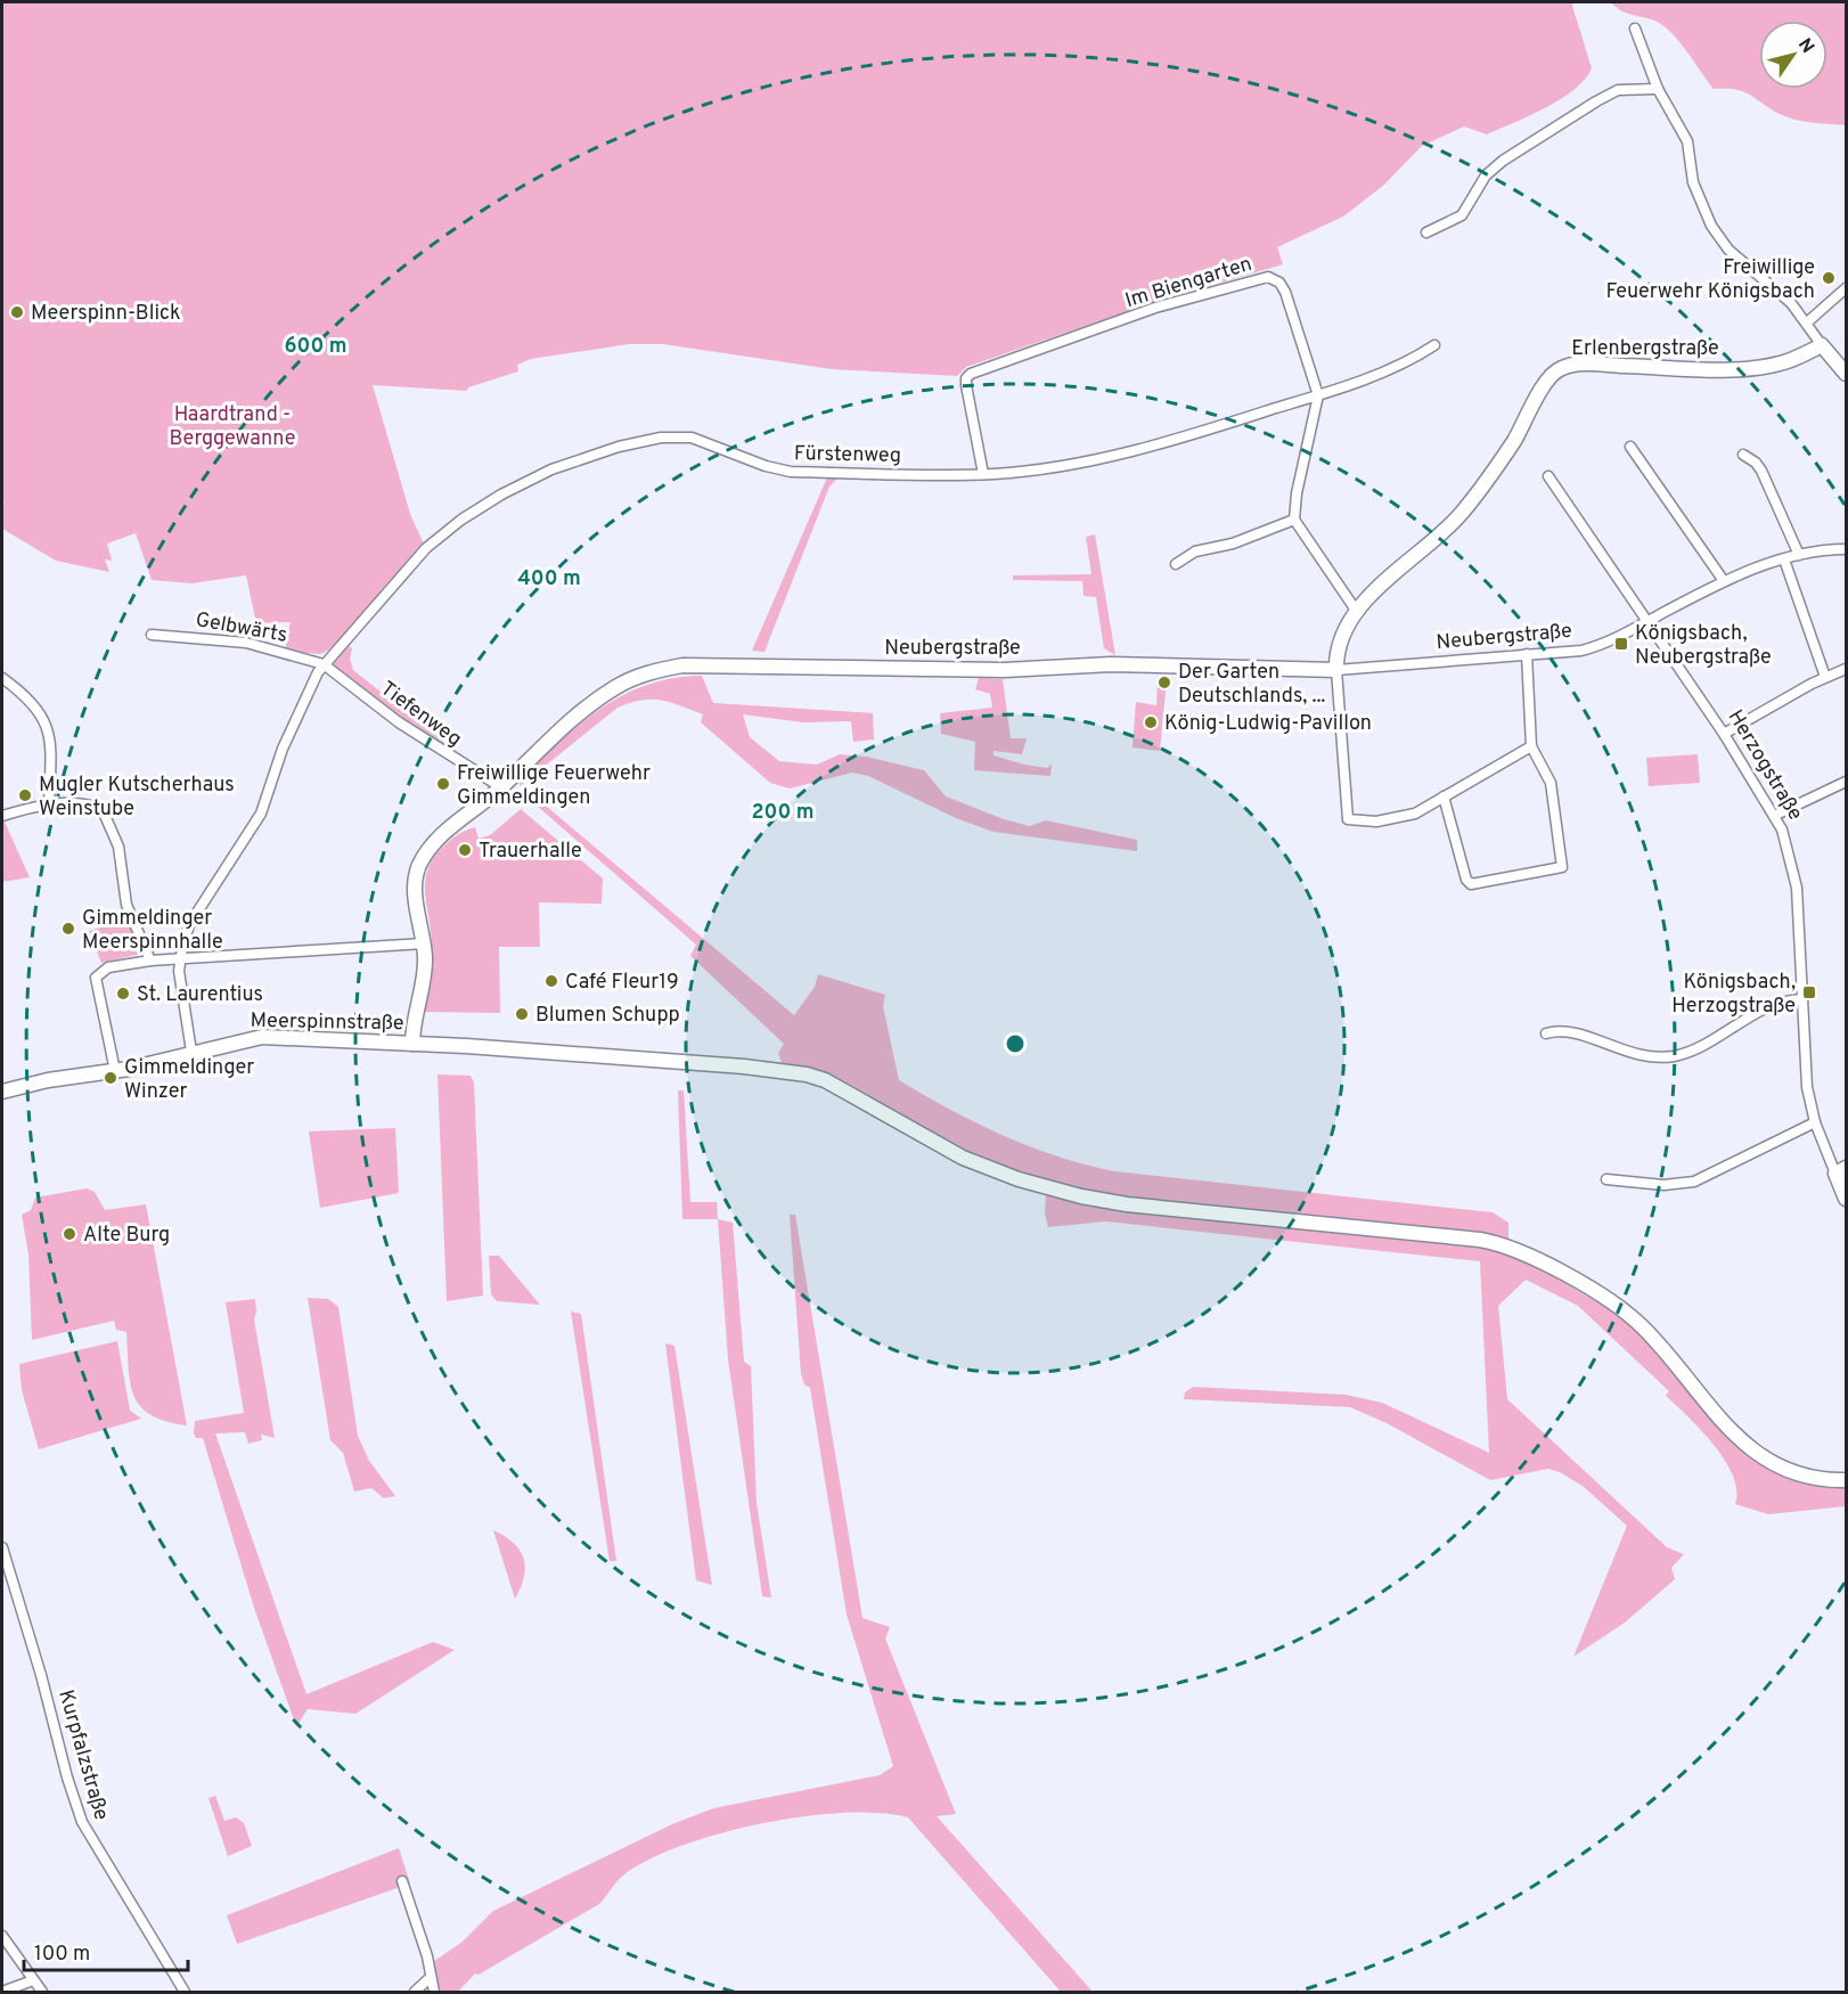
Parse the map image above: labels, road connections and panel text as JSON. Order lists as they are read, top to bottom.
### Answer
{
  "streets": {
    "street": [
      "Im Biengarten",
      "Erlenbergstraße",
      "Fürstenweg",
      "Gelbwärts",
      "Neubergstraße",
      "Tiefenweg",
      "Herzogstraße",
      "Meerspinnstraße",
      "Kurpfalzstraße"
    ]
  },
  "crossings": [
    ["Im Biengarten", "Fürstenweg"],
    ["Erlenbergstraße", "Neubergstraße"],
    ["Fürstenweg", "Gelbwärts"],
    ["Fürstenweg", "Tiefenweg"],
    ["Gelbwärts", "Tiefenweg"],
    ["Neubergstraße", "Tiefenweg"],
    ["Neubergstraße", "Herzogstraße"],
    ["Neubergstraße", "Meerspinnstraße"]
  ],
  "parks": ["Haardtrand - Berggewanne"],
  "places": {
    "other": [
      "Freiwillige Feuerwehr Königsbach",
      "Meerspinn-Blick",
      "Der Garten Deutschlands, ...",
      "König-Ludwig-Pavillon",
      "Freiwillige Feuerwehr Gimmeldingen",
      "Mugler Kutscherhaus Weinstube",
      "Trauerhalle",
      "Gimmeldinger Meerspinnhalle",
      "Café Fleur19",
      "St. Laurentius",
      "Blumen Schupp",
      "Gimmeldinger Winzer",
      "Alte Burg"
    ],
    "transit": ["Königsbach, Neubergstraße", "Königsbach, Herzogstraße"]
  },
  "scale_bar": "100 m",
  "north": "top right",
  "rings": ["600 m", "400 m", "200 m"]
}
